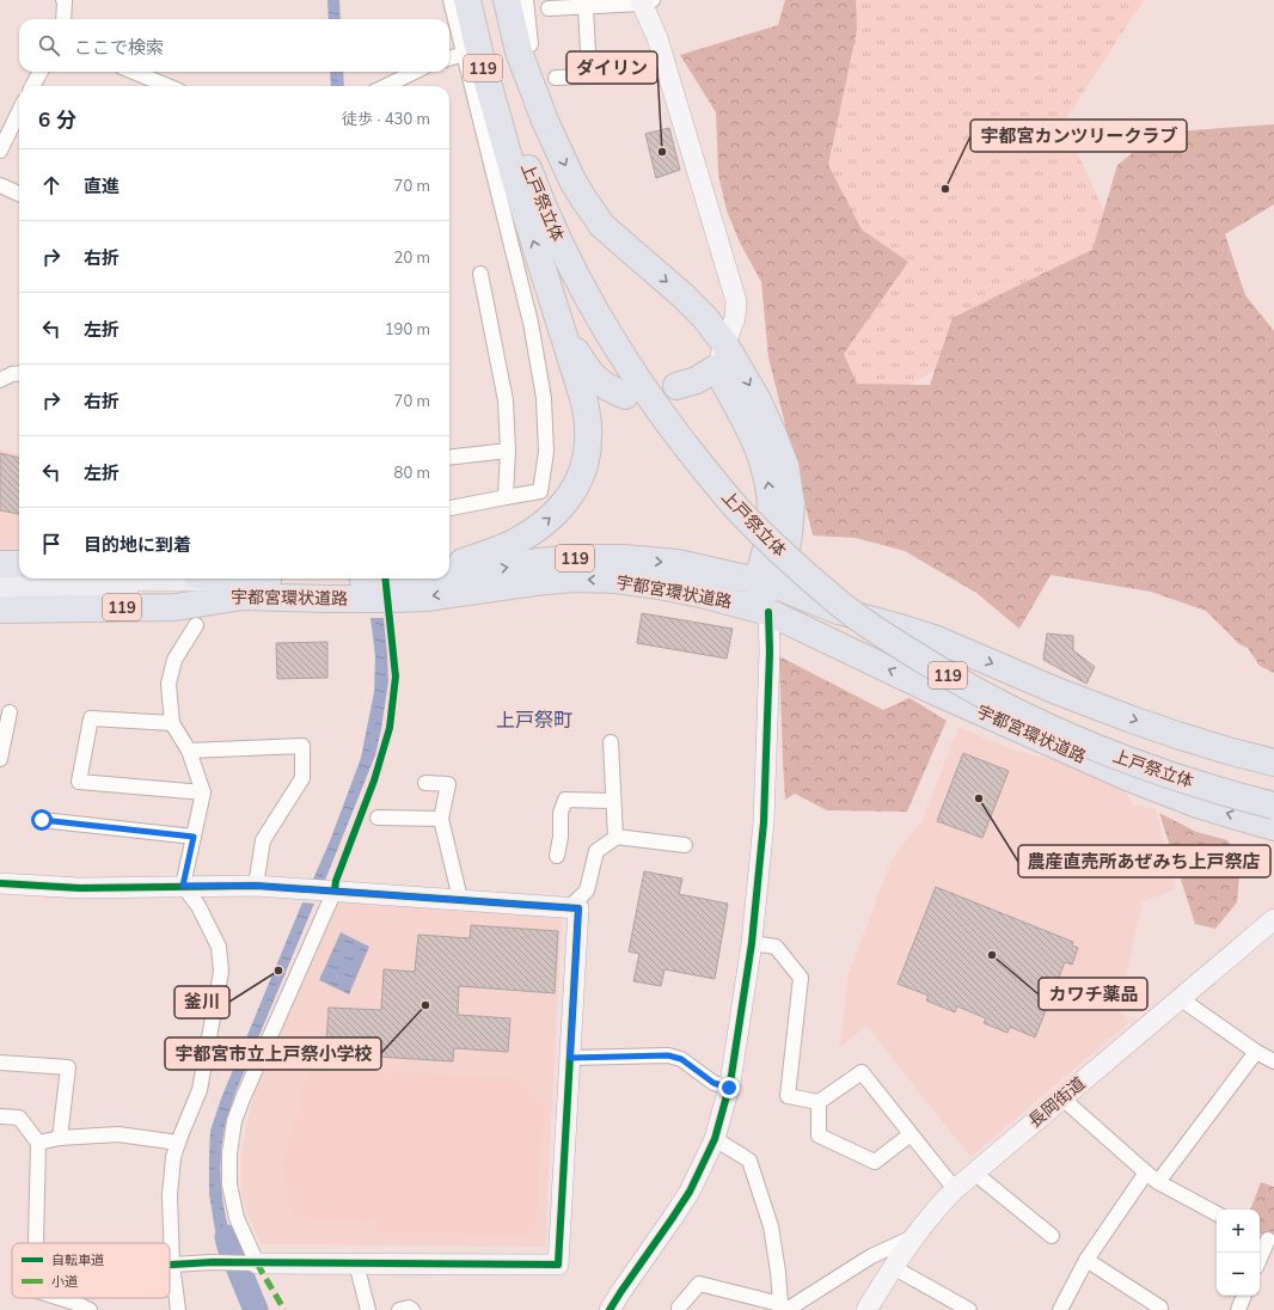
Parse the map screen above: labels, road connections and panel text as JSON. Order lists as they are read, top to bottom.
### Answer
{
  "streets": {
    "highway": ["119", "上戸祭立体", "宇都宮環状道路"],
    "street": ["長岡街道"]
  },
  "crossings": [
    ["119", "上戸祭立体"],
    ["119", "宇都宮環状道路"]
  ],
  "districts": ["上戸祭町"],
  "places": [
    "ダイリン",
    "宇都宮カンツリークラブ",
    "農産直売所あぜみち上戸祭店",
    "カワチ薬品",
    "釜川",
    "宇都宮市立上戸祭小学校"
  ],
  "legend": ["自転車道", "小道"],
  "page": {
    "search": "ここで検索",
    "heading": ["6 分", "徒歩 · 430 m"],
    "list": [
      ["直進", "70 m"],
      ["右折", "20 m"],
      ["左折", "190 m"],
      ["右折", "70 m"],
      ["左折", "80 m"],
      "目的地に到着"
    ],
    "map_buttons": ["+", "−"]
  }
}
